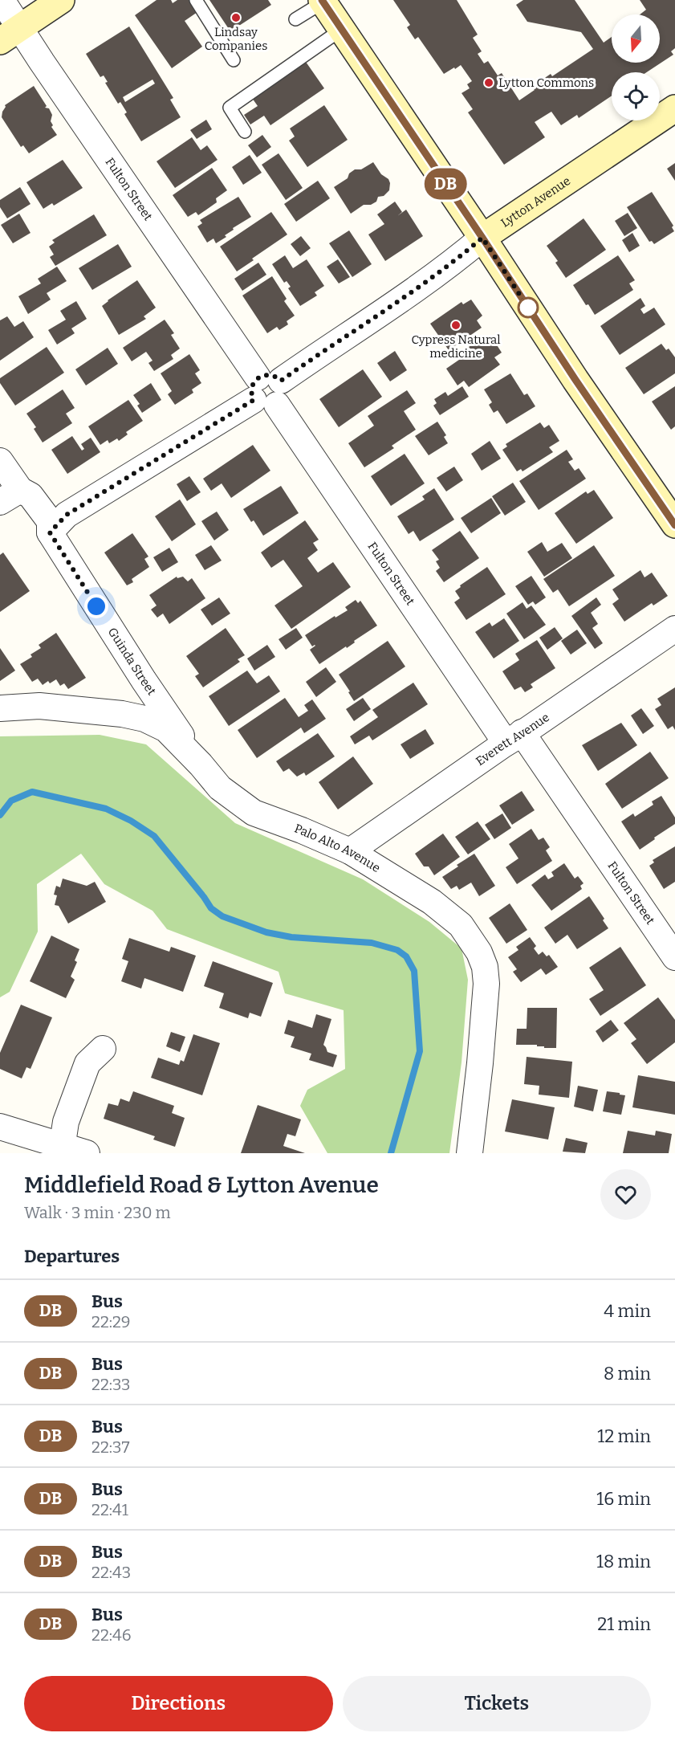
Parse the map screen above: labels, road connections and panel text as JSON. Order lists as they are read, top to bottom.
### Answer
{
  "streets": {
    "main road": ["Lytton Avenue"],
    "street": [
      "Fulton Street",
      "Guinda Street",
      "Everett Avenue",
      "Palo Alto Avenue"
    ]
  },
  "crossings": [
    ["Fulton Street", "Lytton Avenue"],
    ["Fulton Street", "Everett Avenue"],
    ["Lytton Avenue", "Guinda Street"],
    ["Guinda Street", "Palo Alto Avenue"],
    ["Everett Avenue", "Palo Alto Avenue"]
  ],
  "places": ["Lindsay Companies", "Lytton Commons", "Cypress Natural medicine"],
  "lines": ["bus line DB"],
  "north": "bottom",
  "page": {
    "on_map": "DB",
    "heading": [
      ["Middlefield Road & Lytton Avenue", "Walk · 3 min · 230 m"],
      "Departures"
    ],
    "list": [
      {
        "mark": "DB",
        "name": "Bus",
        "note": "22:29",
        "value": "4 min"
      },
      {
        "mark": "DB",
        "name": "Bus",
        "note": "22:33",
        "value": "8 min"
      },
      {
        "mark": "DB",
        "name": "Bus",
        "note": "22:37",
        "value": "12 min"
      },
      {
        "mark": "DB",
        "name": "Bus",
        "note": "22:41",
        "value": "16 min"
      },
      {
        "mark": "DB",
        "name": "Bus",
        "note": "22:43",
        "value": "18 min"
      },
      {
        "mark": "DB",
        "name": "Bus",
        "note": "22:46",
        "value": "21 min"
      }
    ],
    "buttons": ["Directions", "Tickets"]
  }
}
